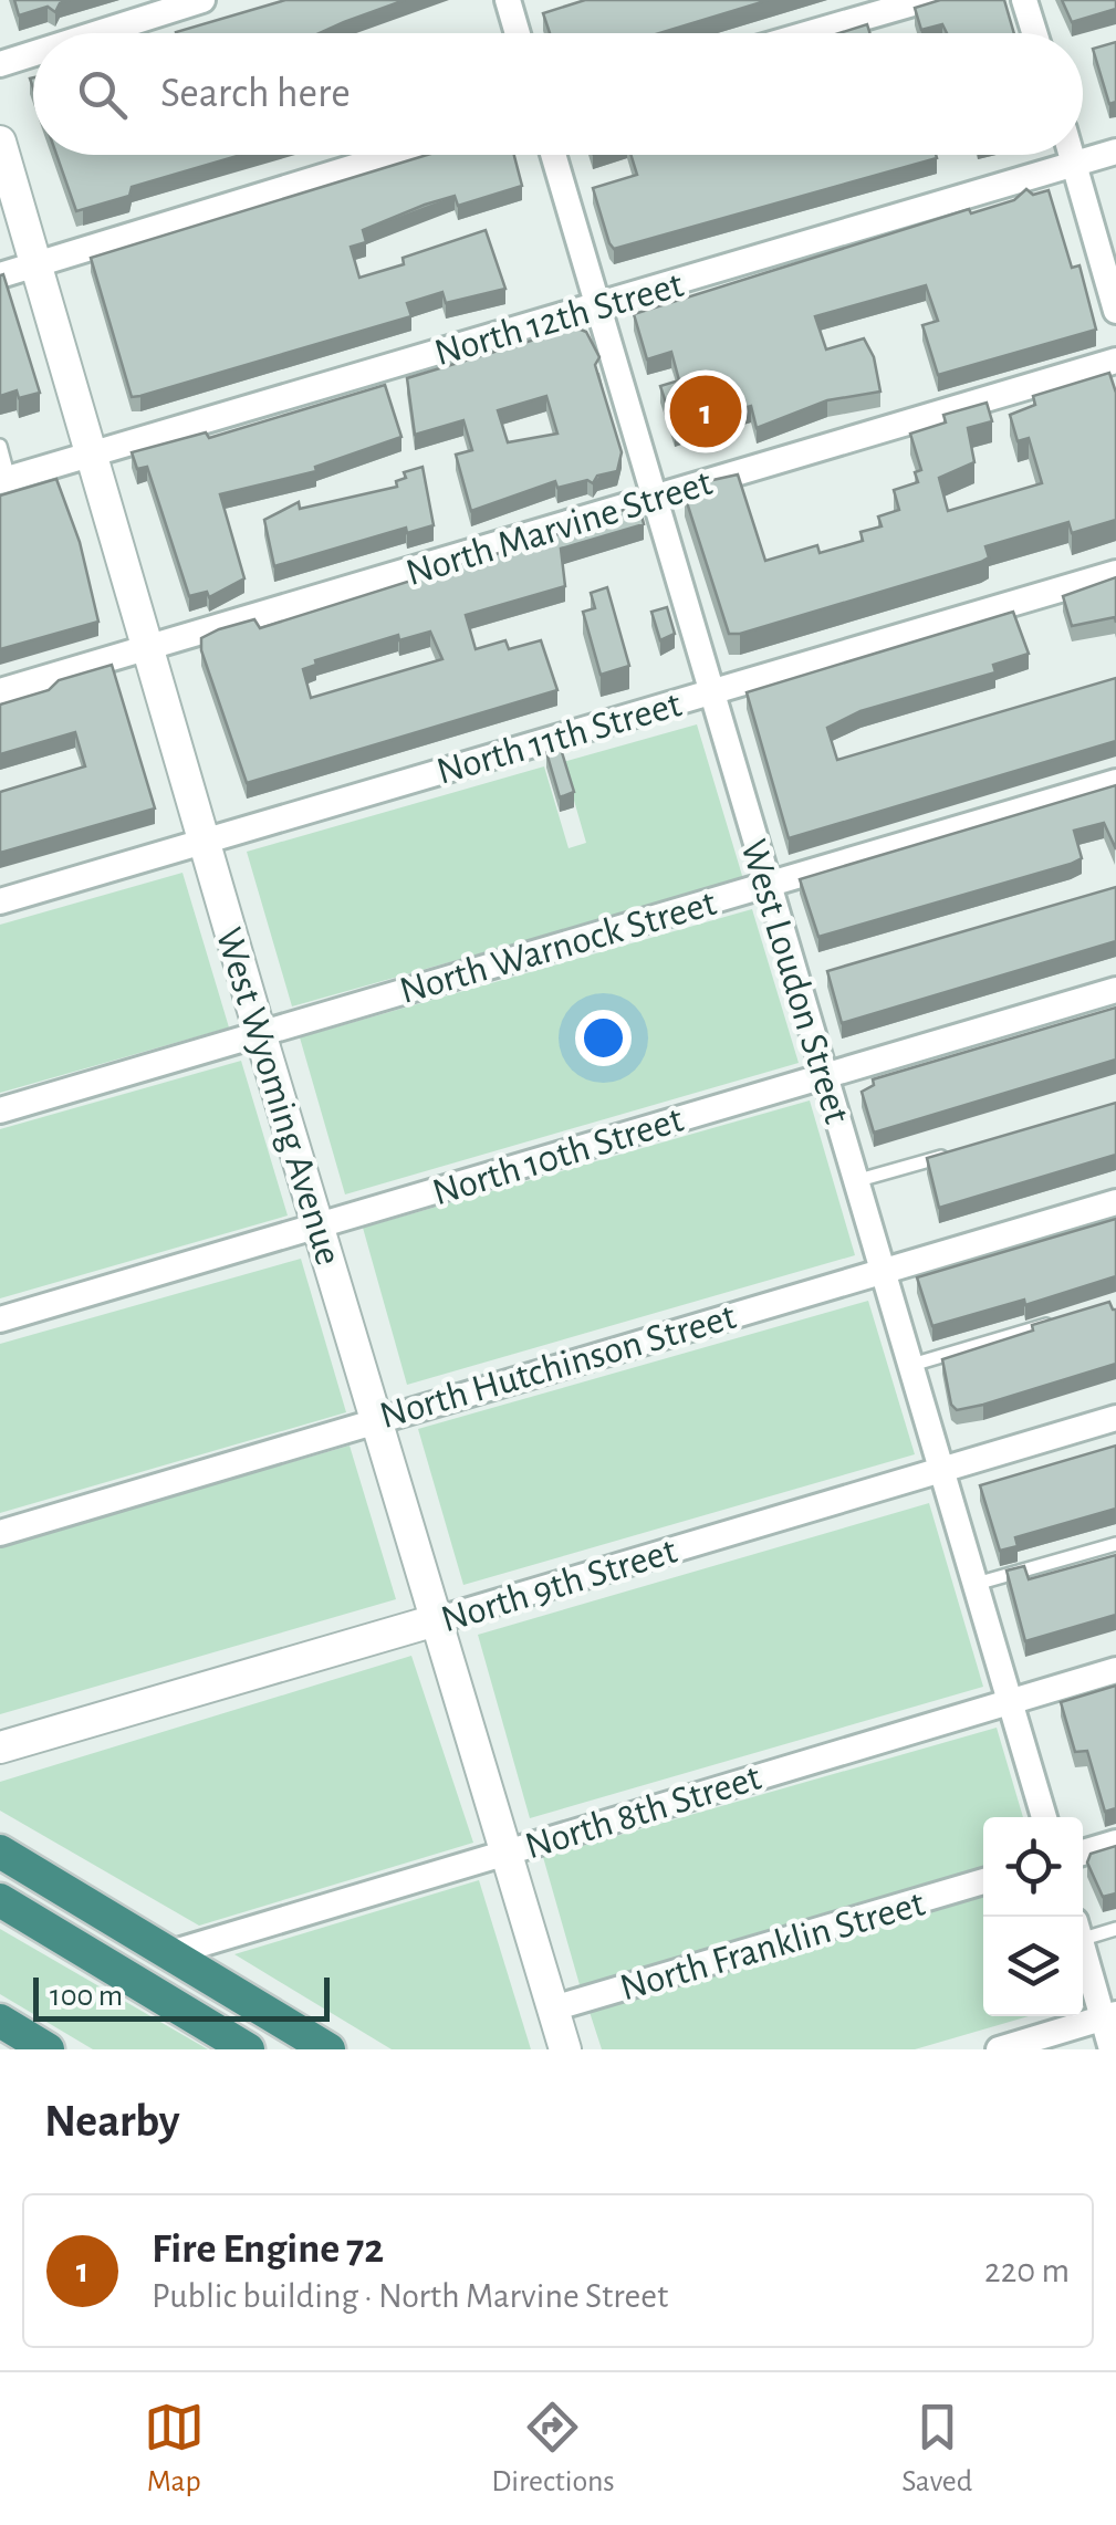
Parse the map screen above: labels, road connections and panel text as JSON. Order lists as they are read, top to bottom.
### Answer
{
  "streets": {
    "street": [
      "North 12th Street",
      "North Marvine Street",
      "North 11th Street",
      "North Warnock Street",
      "West Loudon Street",
      "West Wyoming Avenue",
      "North 10th Street",
      "North Hutchinson Street",
      "North 9th Street",
      "North 8th Street",
      "North Franklin Street"
    ]
  },
  "crossings": [
    ["North 12th Street", "West Loudon Street"],
    ["North 12th Street", "West Wyoming Avenue"],
    ["North Marvine Street", "West Loudon Street"],
    ["North Marvine Street", "West Wyoming Avenue"],
    ["North 11th Street", "West Loudon Street"],
    ["North 11th Street", "West Wyoming Avenue"],
    ["North Warnock Street", "West Loudon Street"],
    ["North Warnock Street", "West Wyoming Avenue"],
    ["West Loudon Street", "North 10th Street"],
    ["West Loudon Street", "North Hutchinson Street"],
    ["West Loudon Street", "North 9th Street"],
    ["West Loudon Street", "North 8th Street"],
    ["West Wyoming Avenue", "North 10th Street"],
    ["West Wyoming Avenue", "North Hutchinson Street"],
    ["West Wyoming Avenue", "North 9th Street"],
    ["West Wyoming Avenue", "North 8th Street"],
    ["West Wyoming Avenue", "North Franklin Street"]
  ],
  "scale_bar": "100 m",
  "page": {
    "search": "Search here",
    "pins": "1",
    "scale": "100 m",
    "heading": "Nearby",
    "list": [
      {
        "mark": "1",
        "name": "Fire Engine 72",
        "note": "Public building · North Marvine Street",
        "value": "220 m"
      }
    ],
    "nav": ["Map", "Directions", "Saved"]
  }
}
